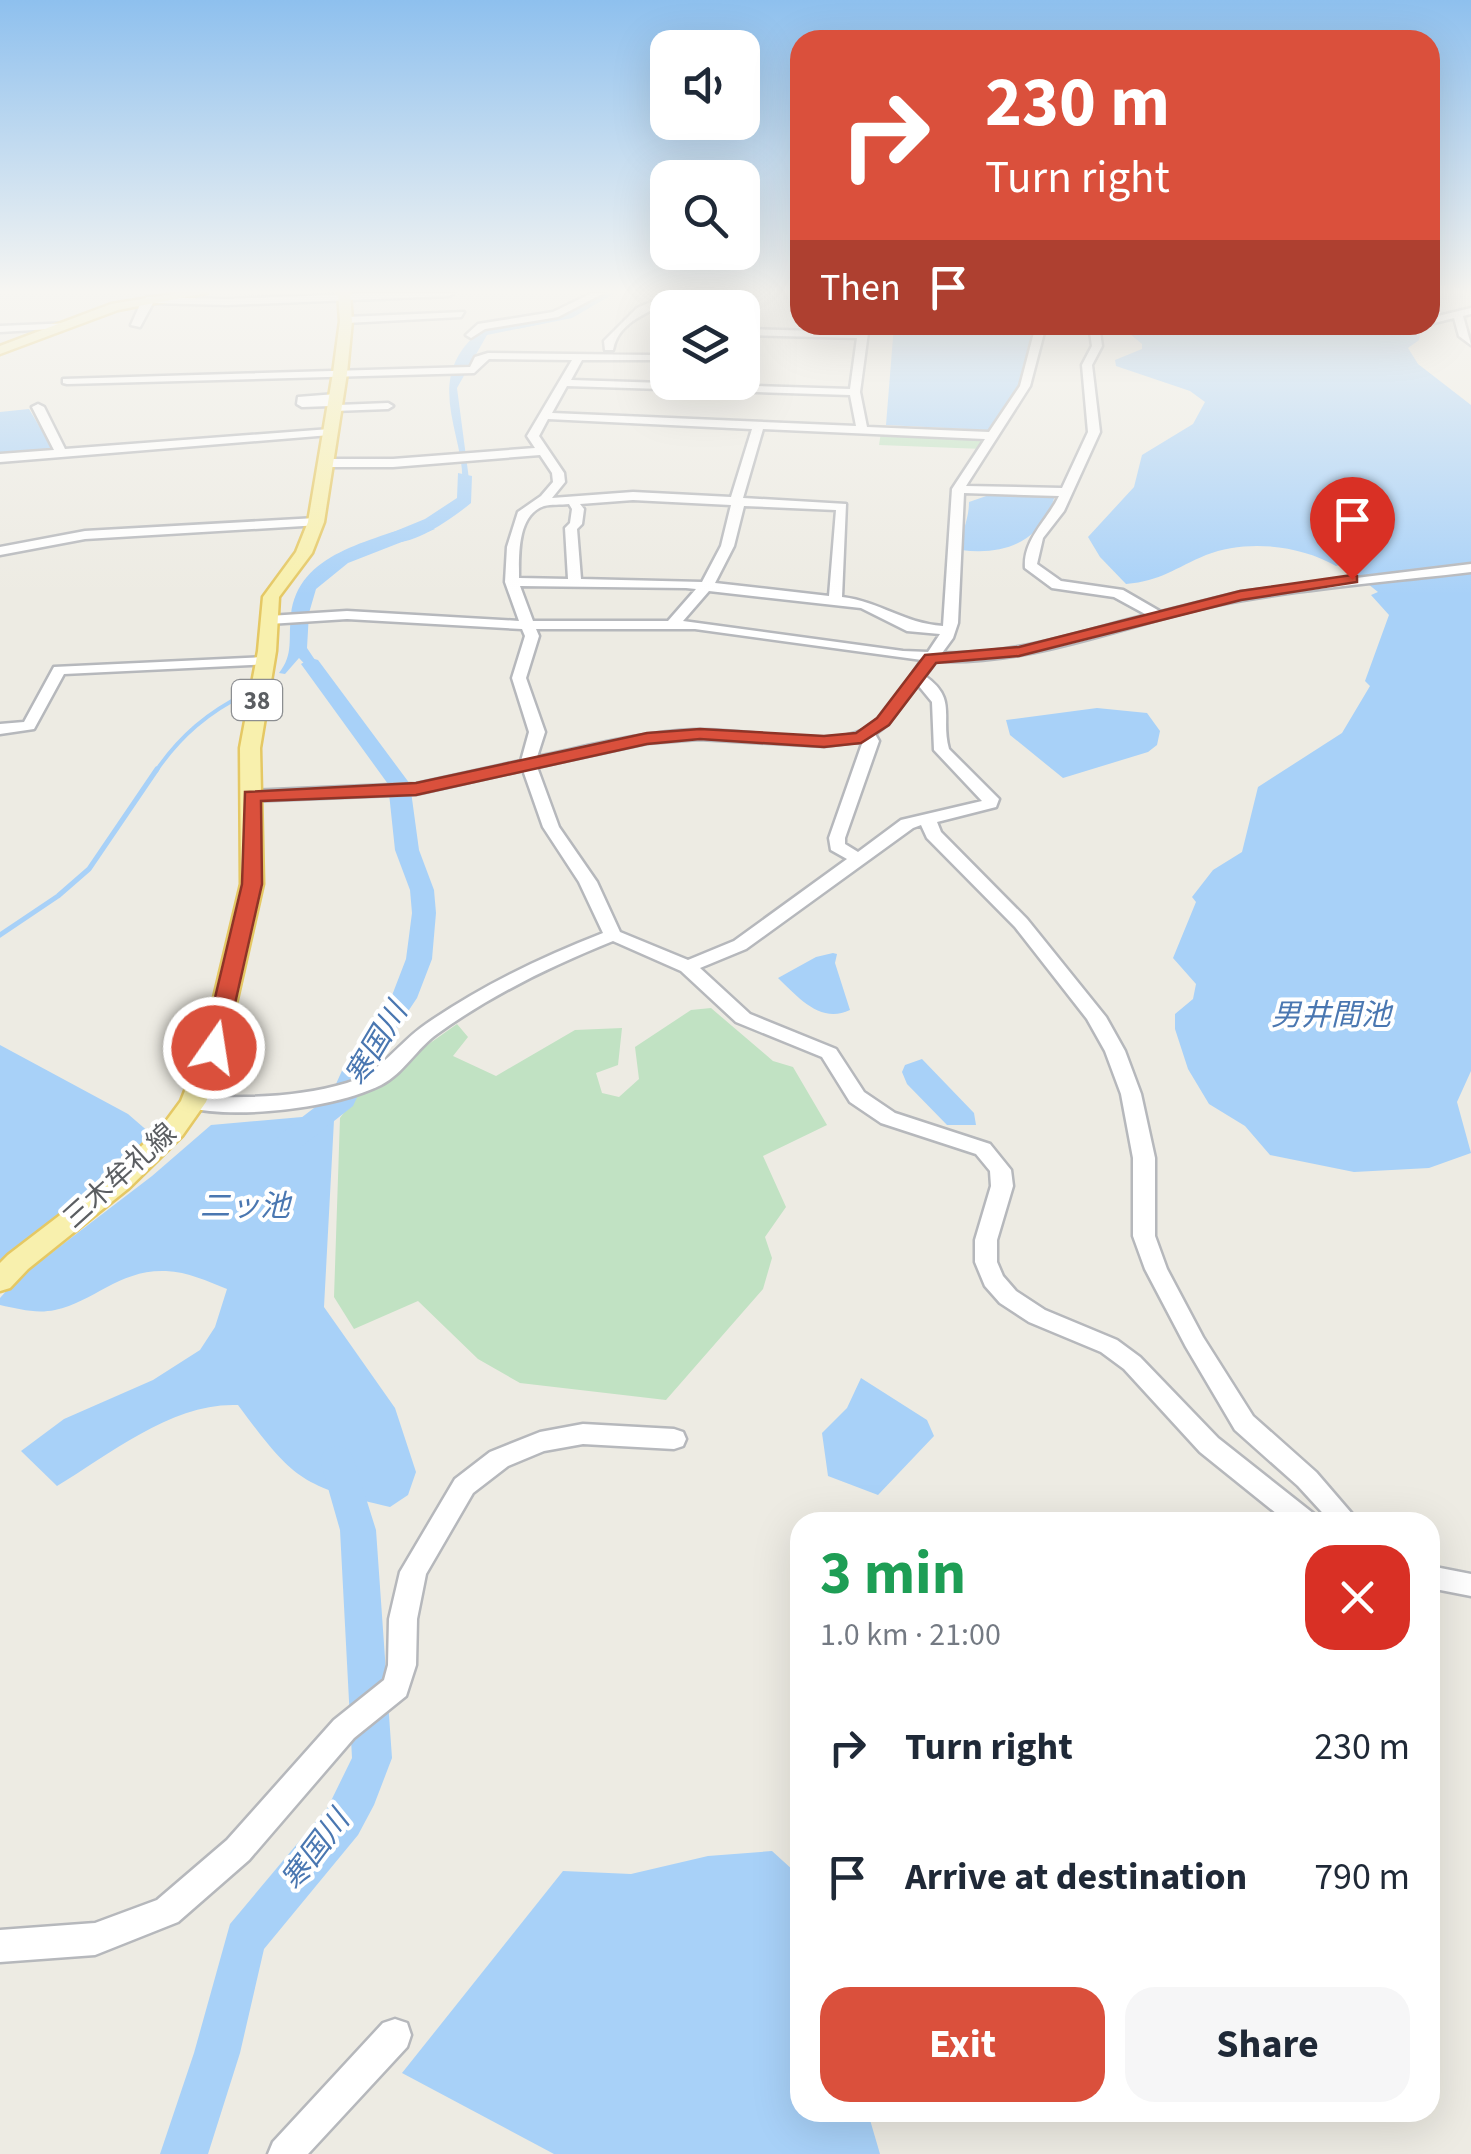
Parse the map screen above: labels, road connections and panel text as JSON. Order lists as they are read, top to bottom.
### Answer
{
  "streets": {
    "main road": ["38", "三木牟礼線"]
  },
  "water": ["男井間池", "寒国川", "二ッ池"],
  "page": {
    "turn": ["230 m", "Turn right"],
    "then": "Then",
    "heading": ["3 min", "1.0 km · 21:00"],
    "list": [
      {
        "name": "Turn right",
        "value": "230 m"
      },
      {
        "name": "Arrive at destination",
        "value": "790 m"
      }
    ],
    "buttons": ["Exit", "Share"]
  }
}
